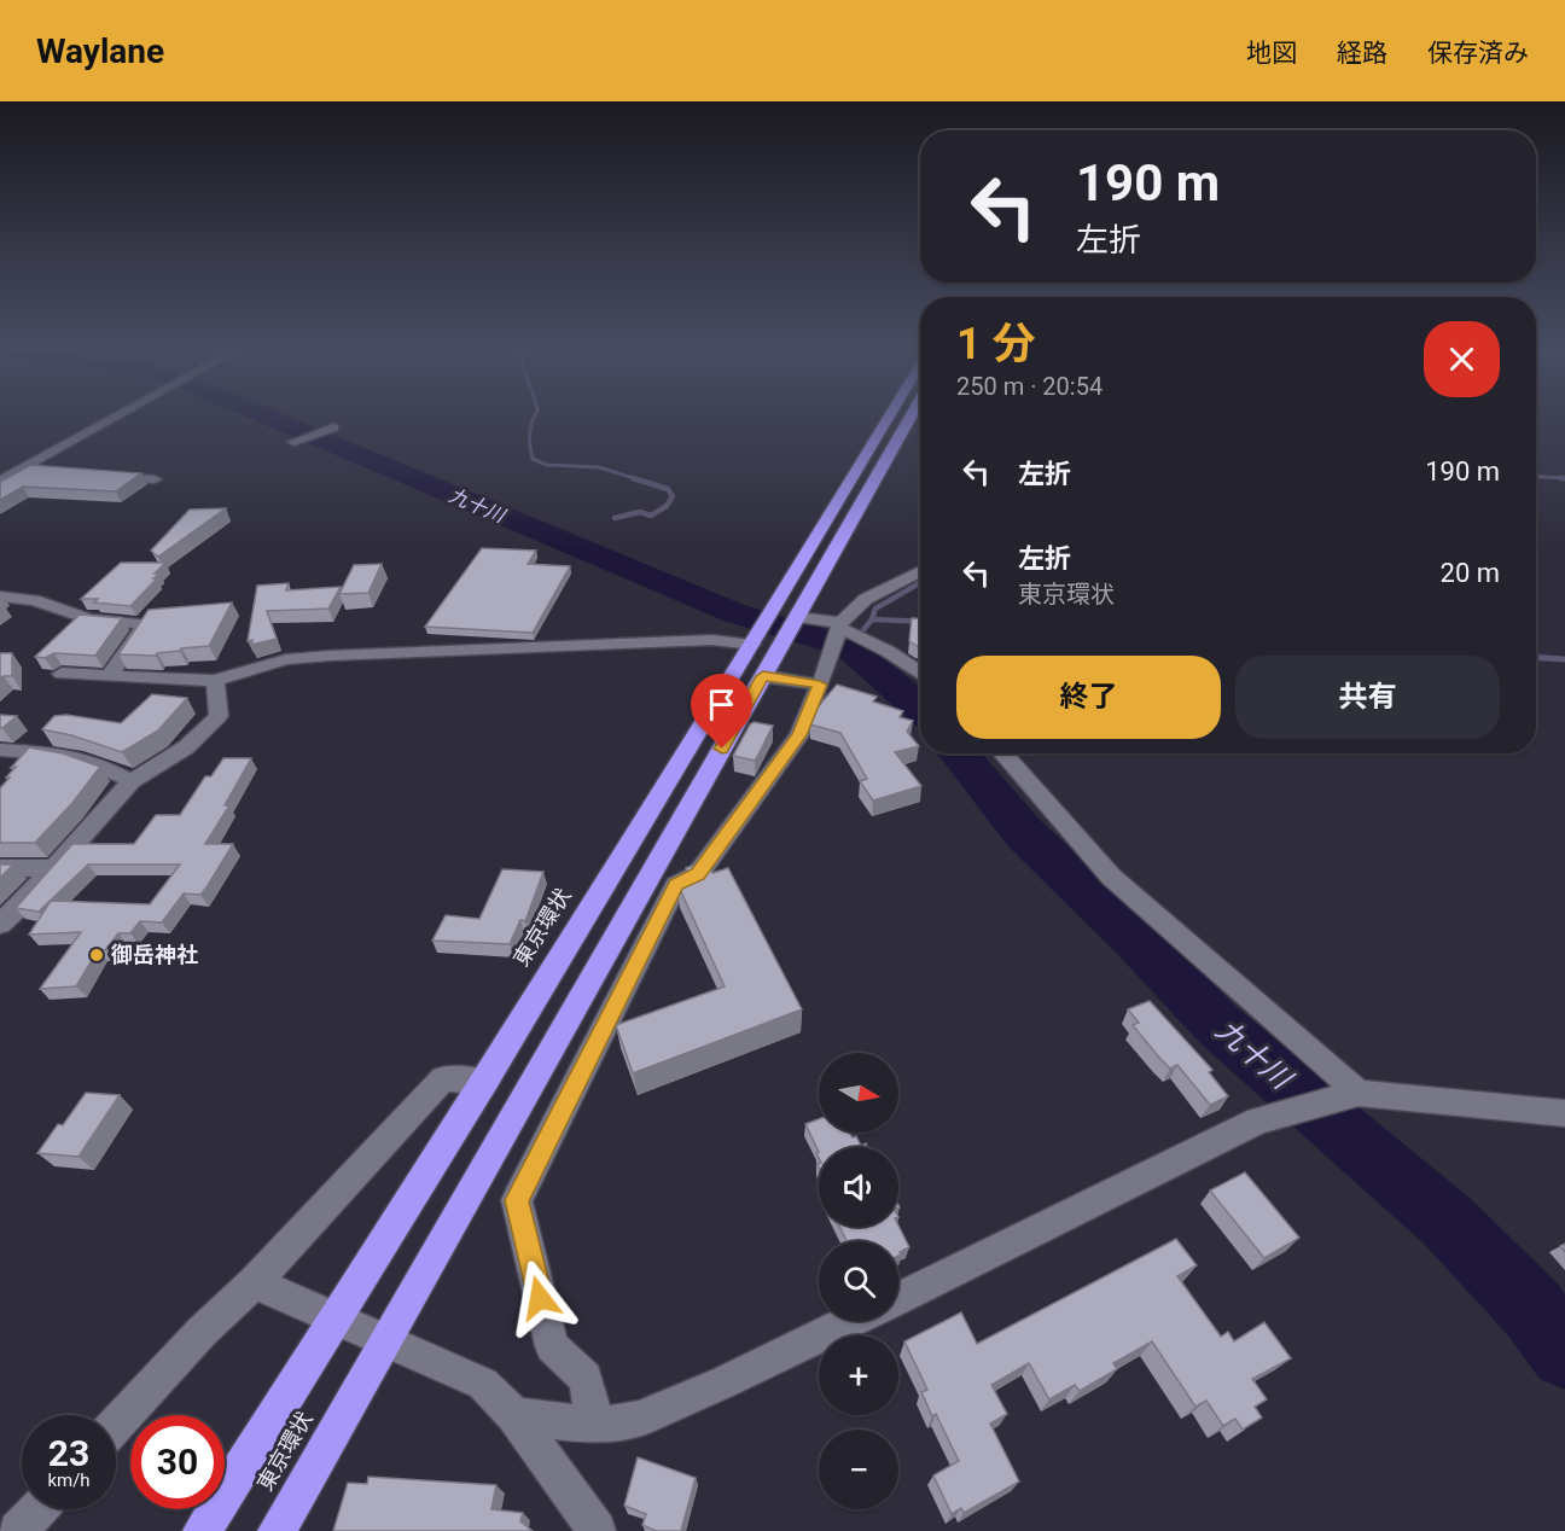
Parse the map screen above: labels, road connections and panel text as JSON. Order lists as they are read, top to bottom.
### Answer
{
  "streets": {
    "highway": ["東京環状"]
  },
  "water": ["九十川"],
  "places": ["御岳神社"],
  "north": "right",
  "page": {
    "header": "Waylane",
    "nav": ["地図", "経路", "保存済み"],
    "turn": ["190 m", "左折"],
    "heading": ["1 分", "250 m · 20:54"],
    "list": [
      {
        "name": "左折",
        "value": "190 m"
      },
      {
        "name": "左折",
        "note": "東京環状",
        "value": "20 m"
      }
    ],
    "buttons": ["終了", "共有"],
    "map_buttons": ["+", "−"],
    "speed": "23 km/h",
    "limit": "30"
  }
}
